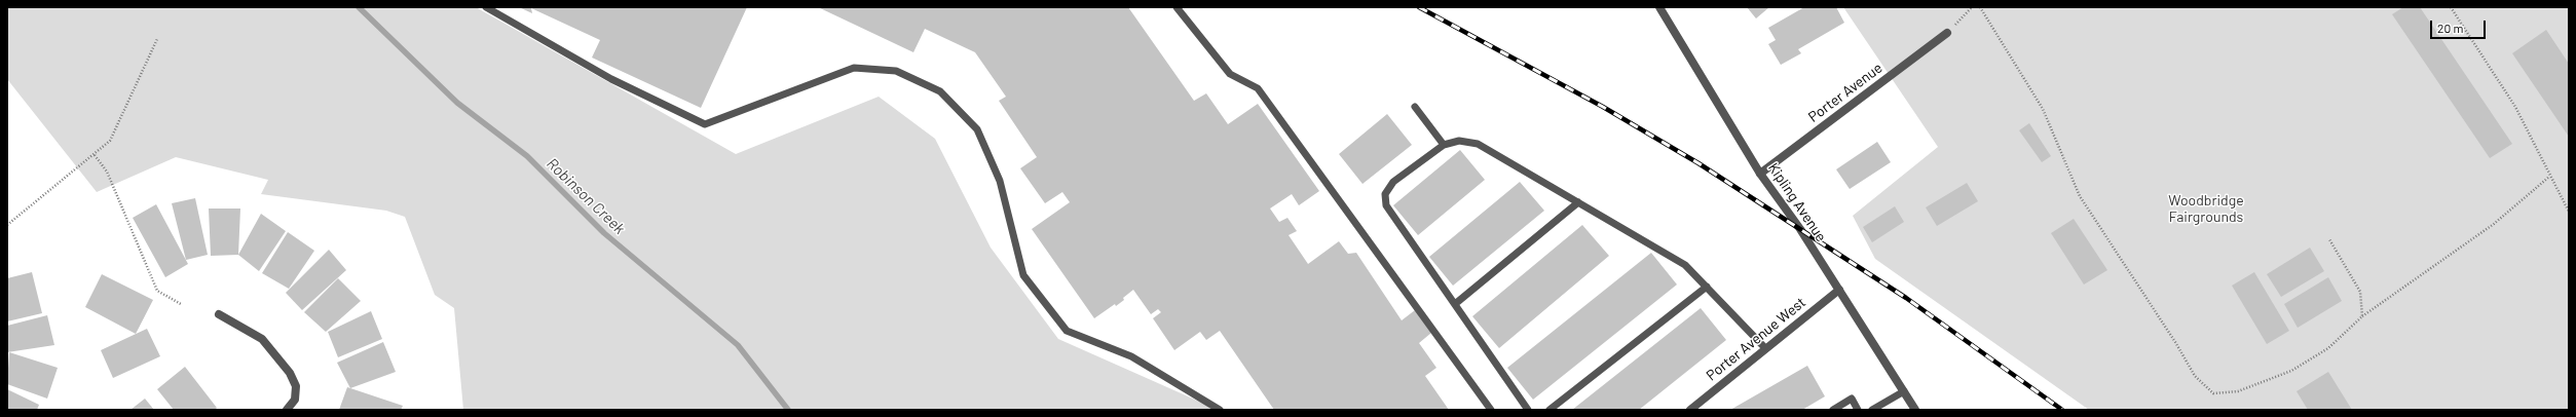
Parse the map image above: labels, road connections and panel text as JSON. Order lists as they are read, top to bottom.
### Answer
{
  "streets": {
    "street": ["Porter Avenue", "Kipling Avenue", "Porter Avenue West"]
  },
  "crossings": [
    ["Porter Avenue", "Kipling Avenue"],
    ["Kipling Avenue", "Porter Avenue West"]
  ],
  "water": ["Robinson Creek"],
  "parks": ["Woodbridge Fairgrounds"],
  "scale_bar": "20 m"
}
